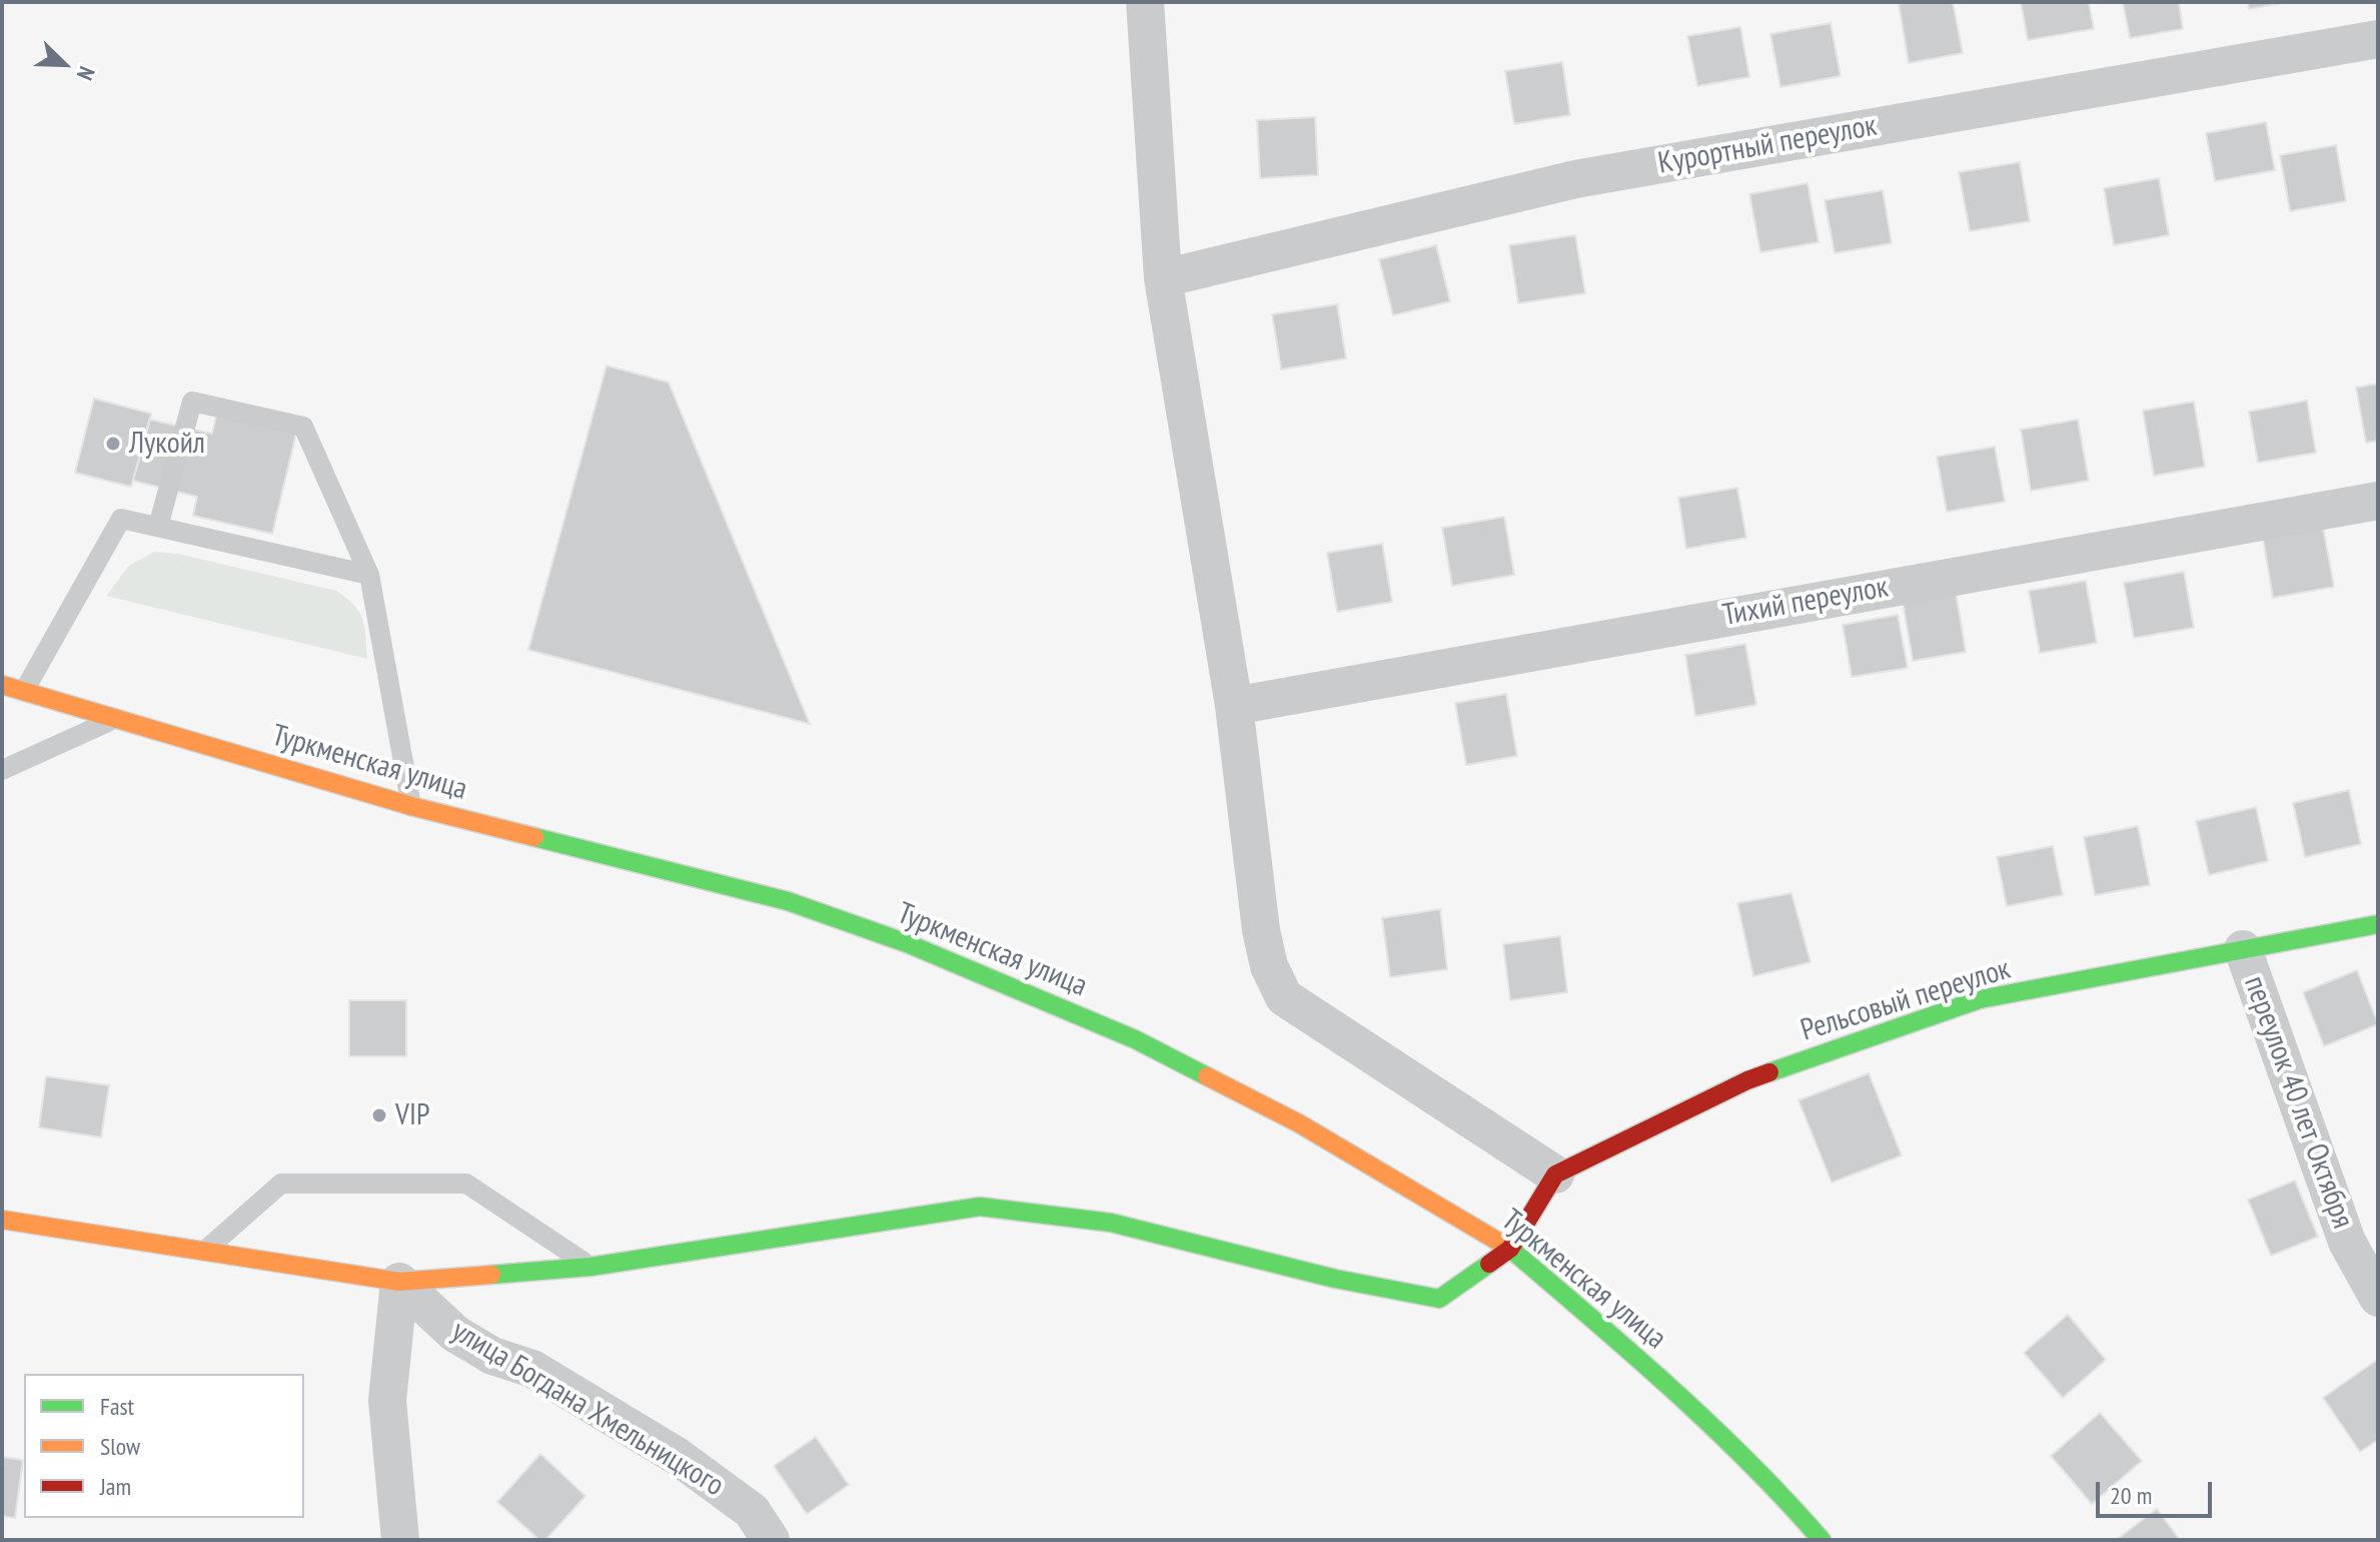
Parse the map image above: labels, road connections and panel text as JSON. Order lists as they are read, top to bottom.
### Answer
{
  "streets": {
    "street": [
      "Курортный переулок",
      "Тихий переулок",
      "Туркменская улица",
      "Рельсовый переулок",
      "переулок 40 лет Октября",
      "улица Богдана Хмельницкого"
    ]
  },
  "crossings": [
    ["Рельсовый переулок", "переулок 40 лет Октября"]
  ],
  "places": ["Лукойл", "VIP"],
  "legend": ["Fast", "Slow", "Jam"],
  "scale_bar": "20 m",
  "north": "bottom right"
}
